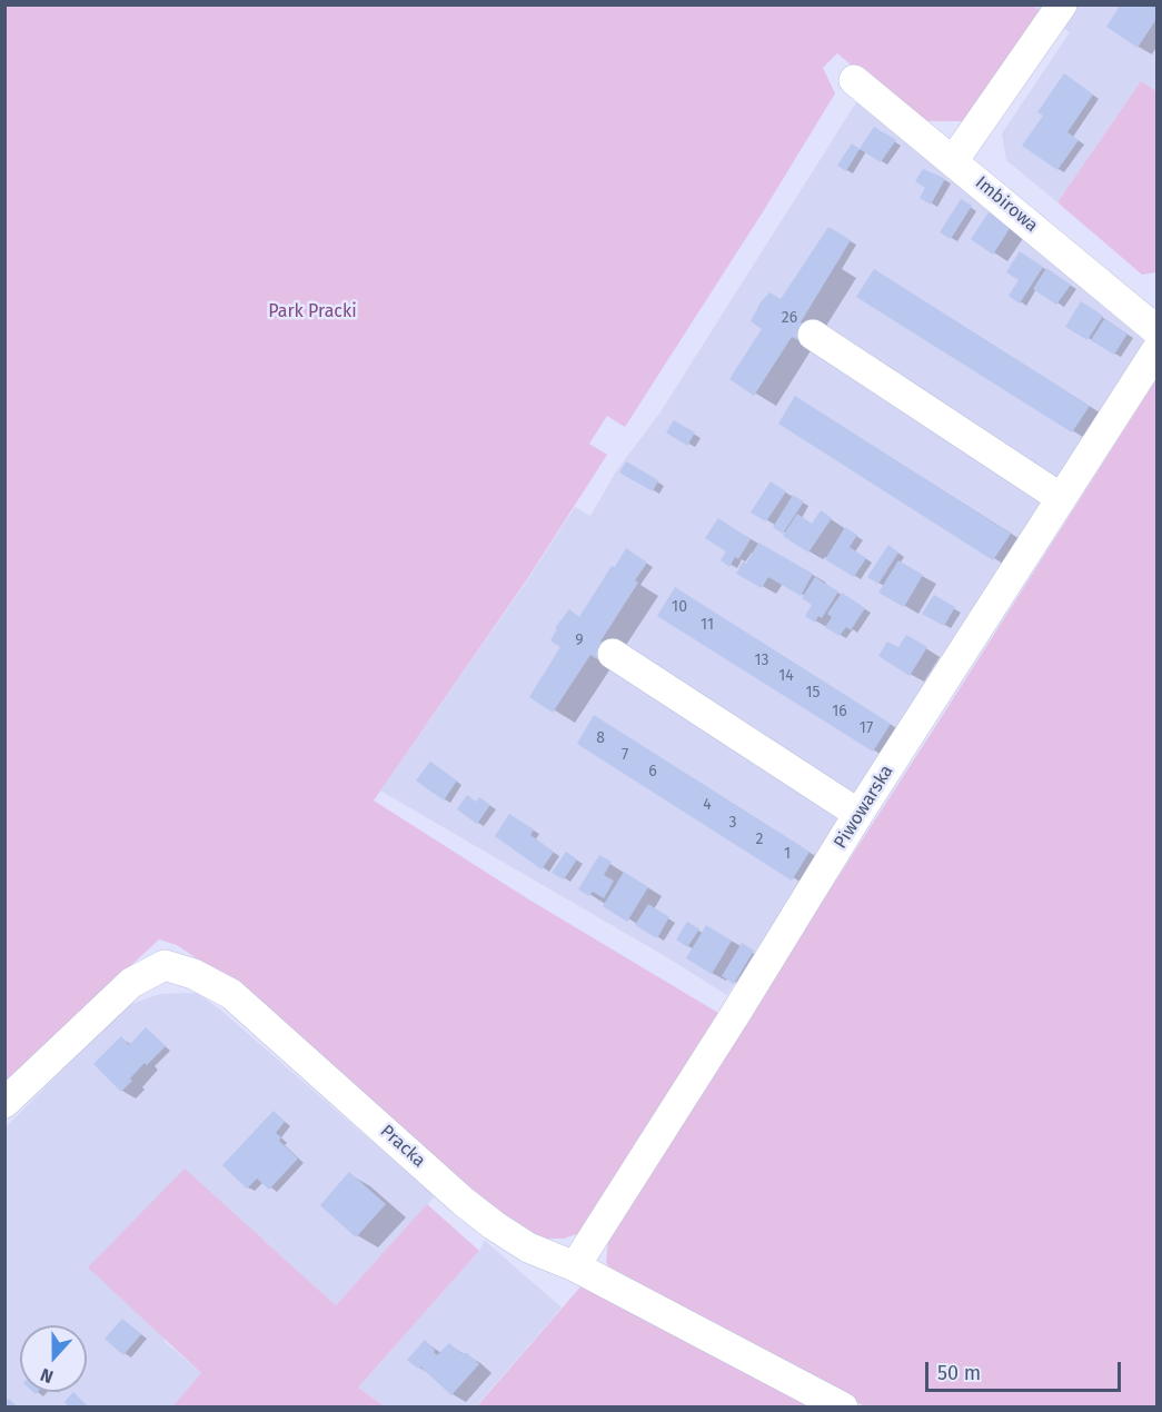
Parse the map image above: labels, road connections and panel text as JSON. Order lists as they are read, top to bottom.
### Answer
{
  "streets": {
    "street": ["Imbirowa", "Piwowarska", "Pracka"]
  },
  "crossings": [
    ["Piwowarska", "Pracka"]
  ],
  "parks": ["Park Pracki"],
  "house_numbers": [
    "26",
    "10",
    "11",
    "9",
    "13",
    "14",
    "15",
    "16",
    "17",
    "8",
    "7",
    "6",
    "4",
    "3",
    "2",
    "1"
  ],
  "scale_bar": "50 m",
  "north": "bottom"
}
